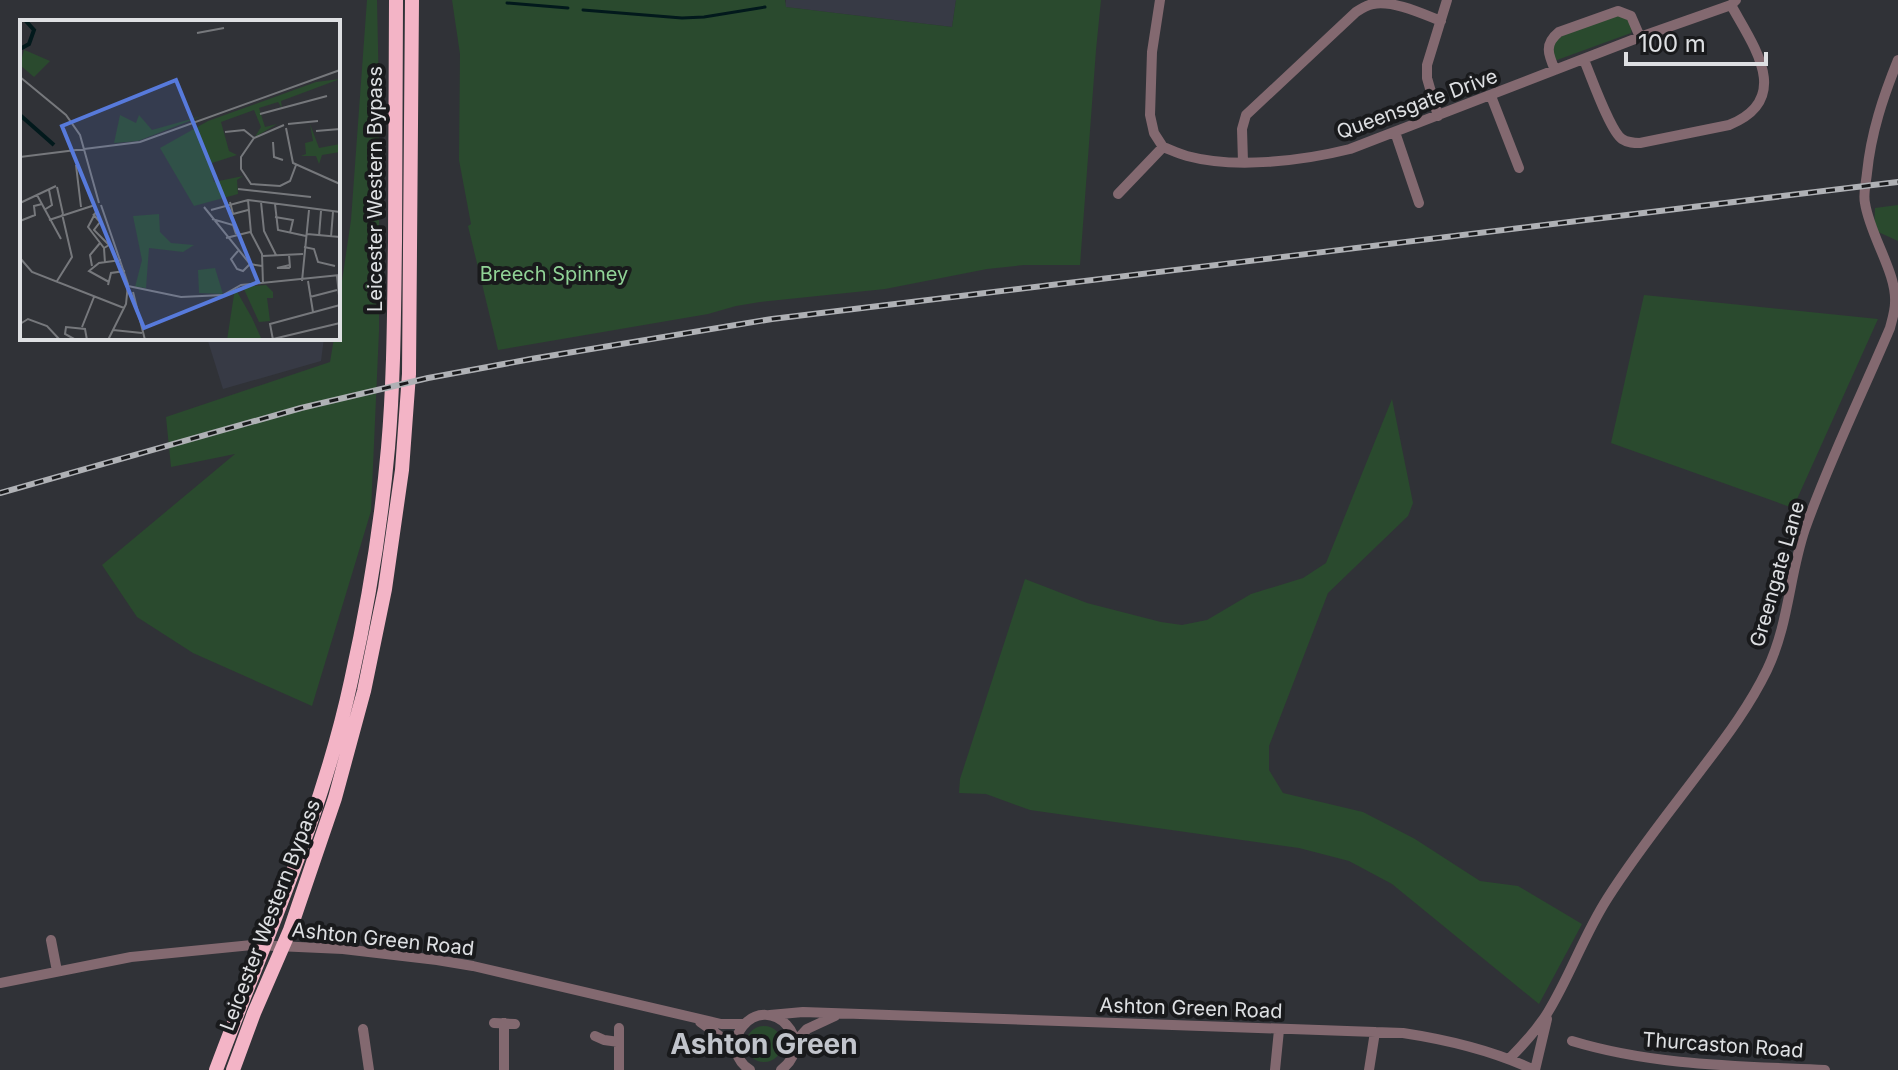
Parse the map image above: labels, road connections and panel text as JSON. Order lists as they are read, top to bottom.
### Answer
{
  "streets": {
    "highway": ["Leicester Western Bypass"],
    "street": [
      "Queensgate Drive",
      "Greengate Lane",
      "Ashton Green Road",
      "Thurcaston Road"
    ]
  },
  "crossings": [
    ["Greengate Lane", "Ashton Green Road"]
  ],
  "districts": ["Ashton Green"],
  "parks": ["Breech Spinney"],
  "scale_bar": "100 m"
}
